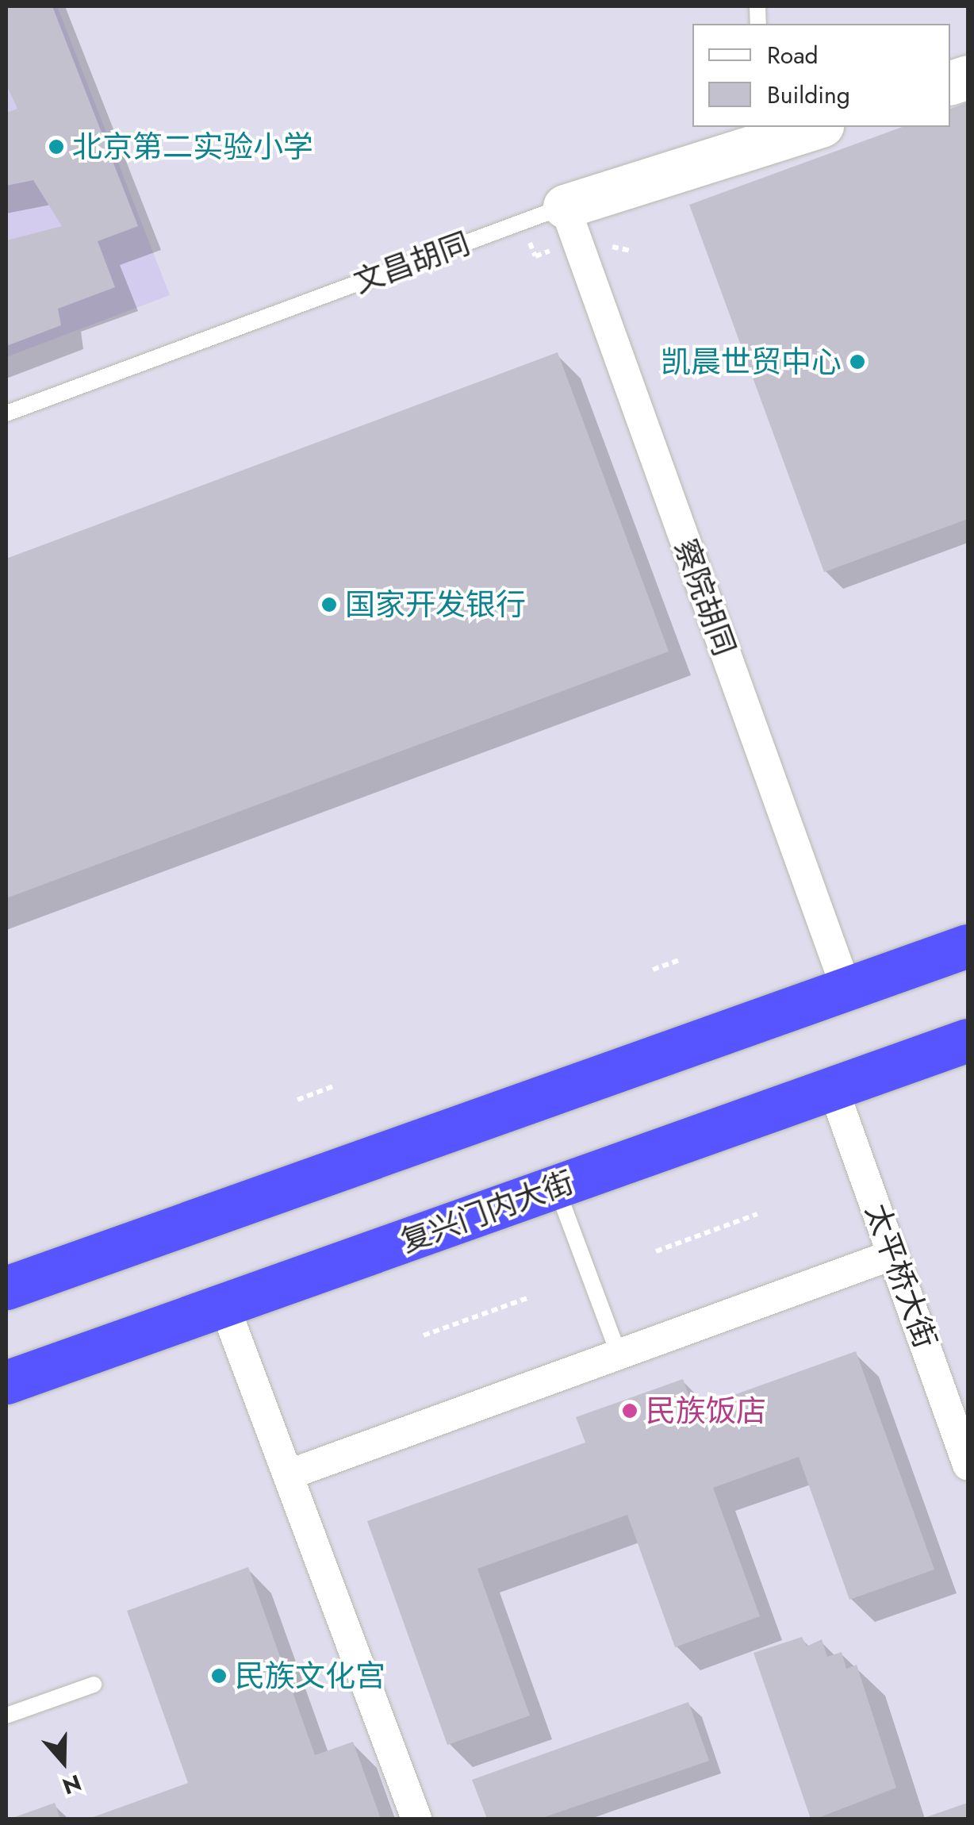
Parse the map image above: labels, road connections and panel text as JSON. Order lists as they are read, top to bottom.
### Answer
{
  "streets": {
    "highway": ["复兴门内大街"],
    "street": ["文昌胡同", "察院胡同", "太平桥大街"]
  },
  "crossings": [
    ["文昌胡同", "察院胡同"],
    ["复兴门内大街", "太平桥大街"]
  ],
  "places": [
    "北京第二实验小学",
    "凯晨世贸中心",
    "国家开发银行",
    "民族饭店",
    "民族文化宫"
  ],
  "legend": ["Road", "Building"],
  "north": "bottom"
}
